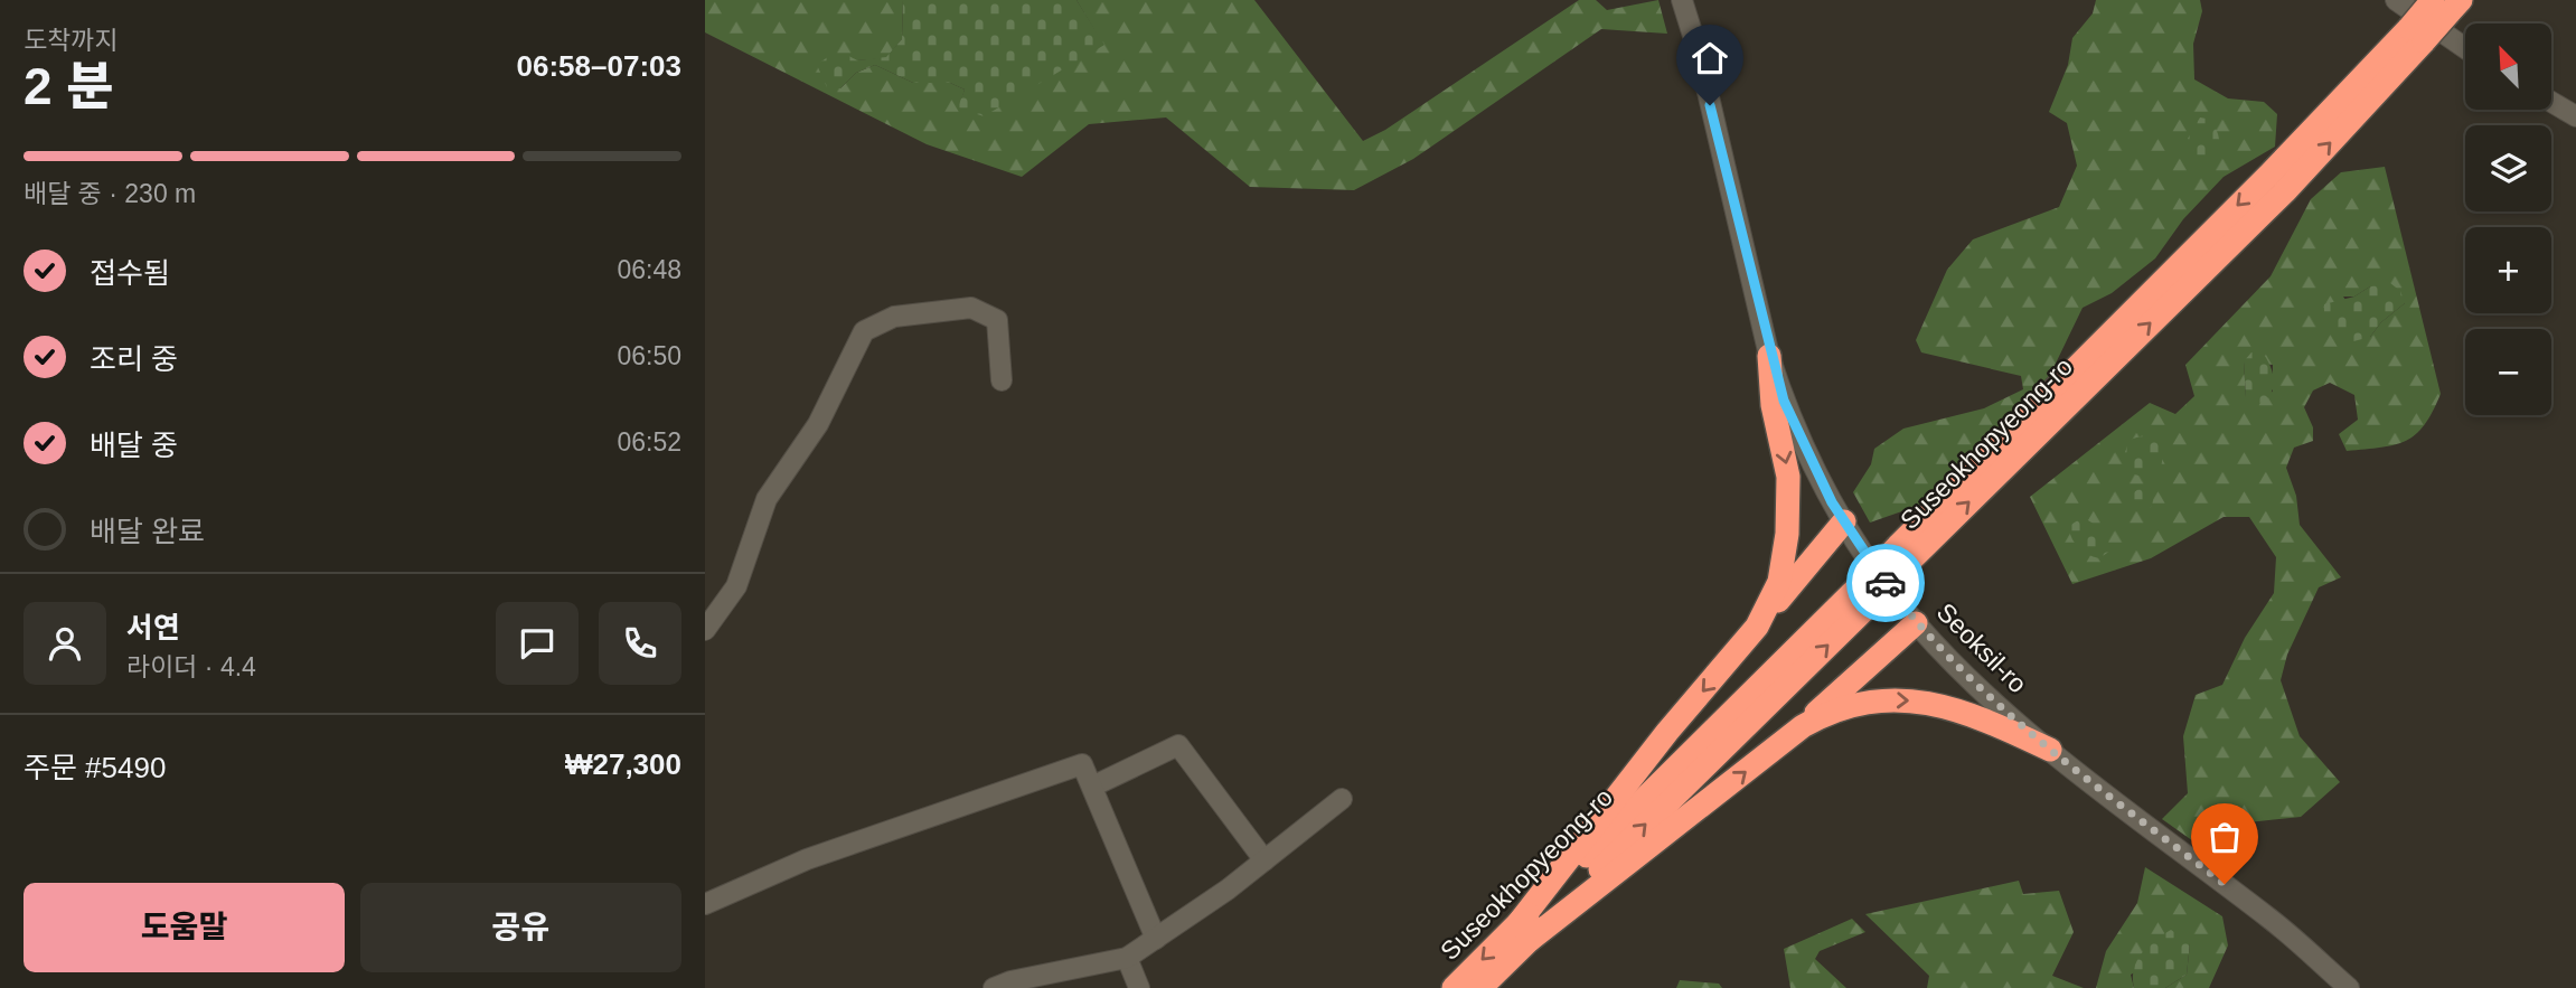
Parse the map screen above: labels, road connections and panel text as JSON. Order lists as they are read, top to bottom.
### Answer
{
  "streets": {
    "highway": ["Suseokhopyeong-ro"],
    "street": ["Seoksil-ro"]
  },
  "north": "top left",
  "page": {
    "heading": ["2 분", "도착까지", "06:58–07:03"],
    "panel": [
      "서연",
      "라이더 · 4.4",
      "주문 #5490",
      "₩27,300"
    ],
    "map_buttons": ["+", "−"],
    "bar": "배달 중 · 230 m",
    "list": [
      ["접수됨", "06:48"],
      ["조리 중", "06:50"],
      ["배달 중", "06:52"],
      "배달 완료"
    ],
    "buttons": ["도움말", "공유"]
  }
}
